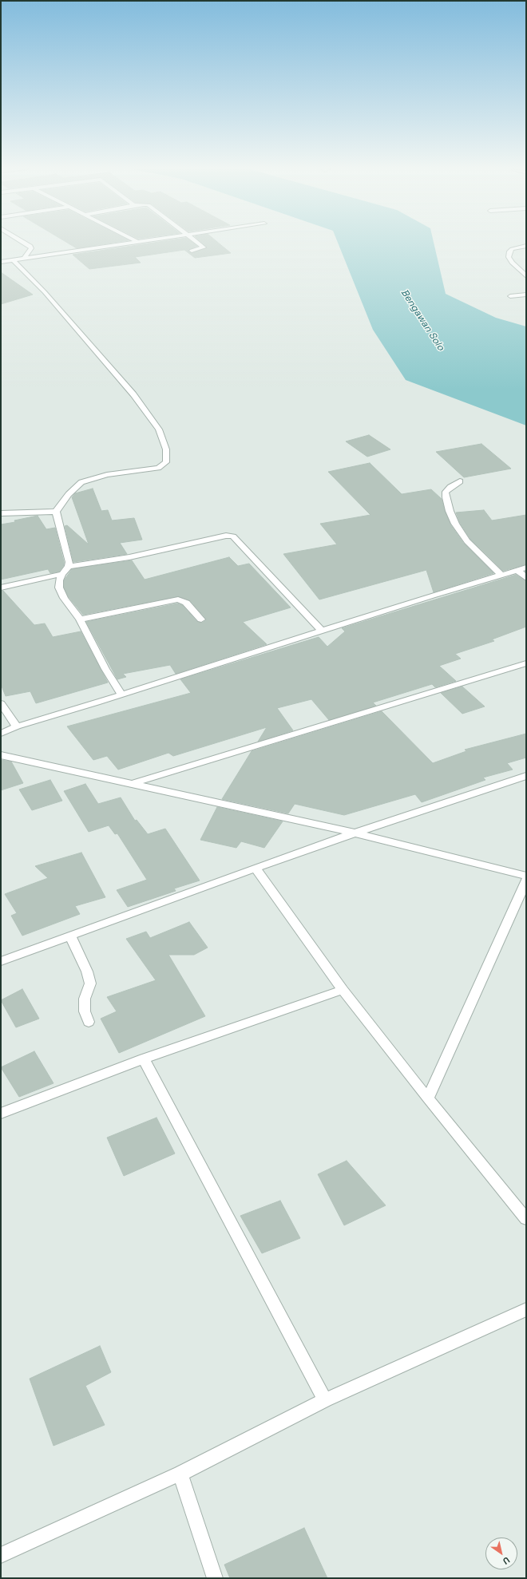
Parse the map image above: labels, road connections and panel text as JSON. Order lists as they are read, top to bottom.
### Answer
{
  "water": ["Bengawan Solo"],
  "north": "bottom right"
}
